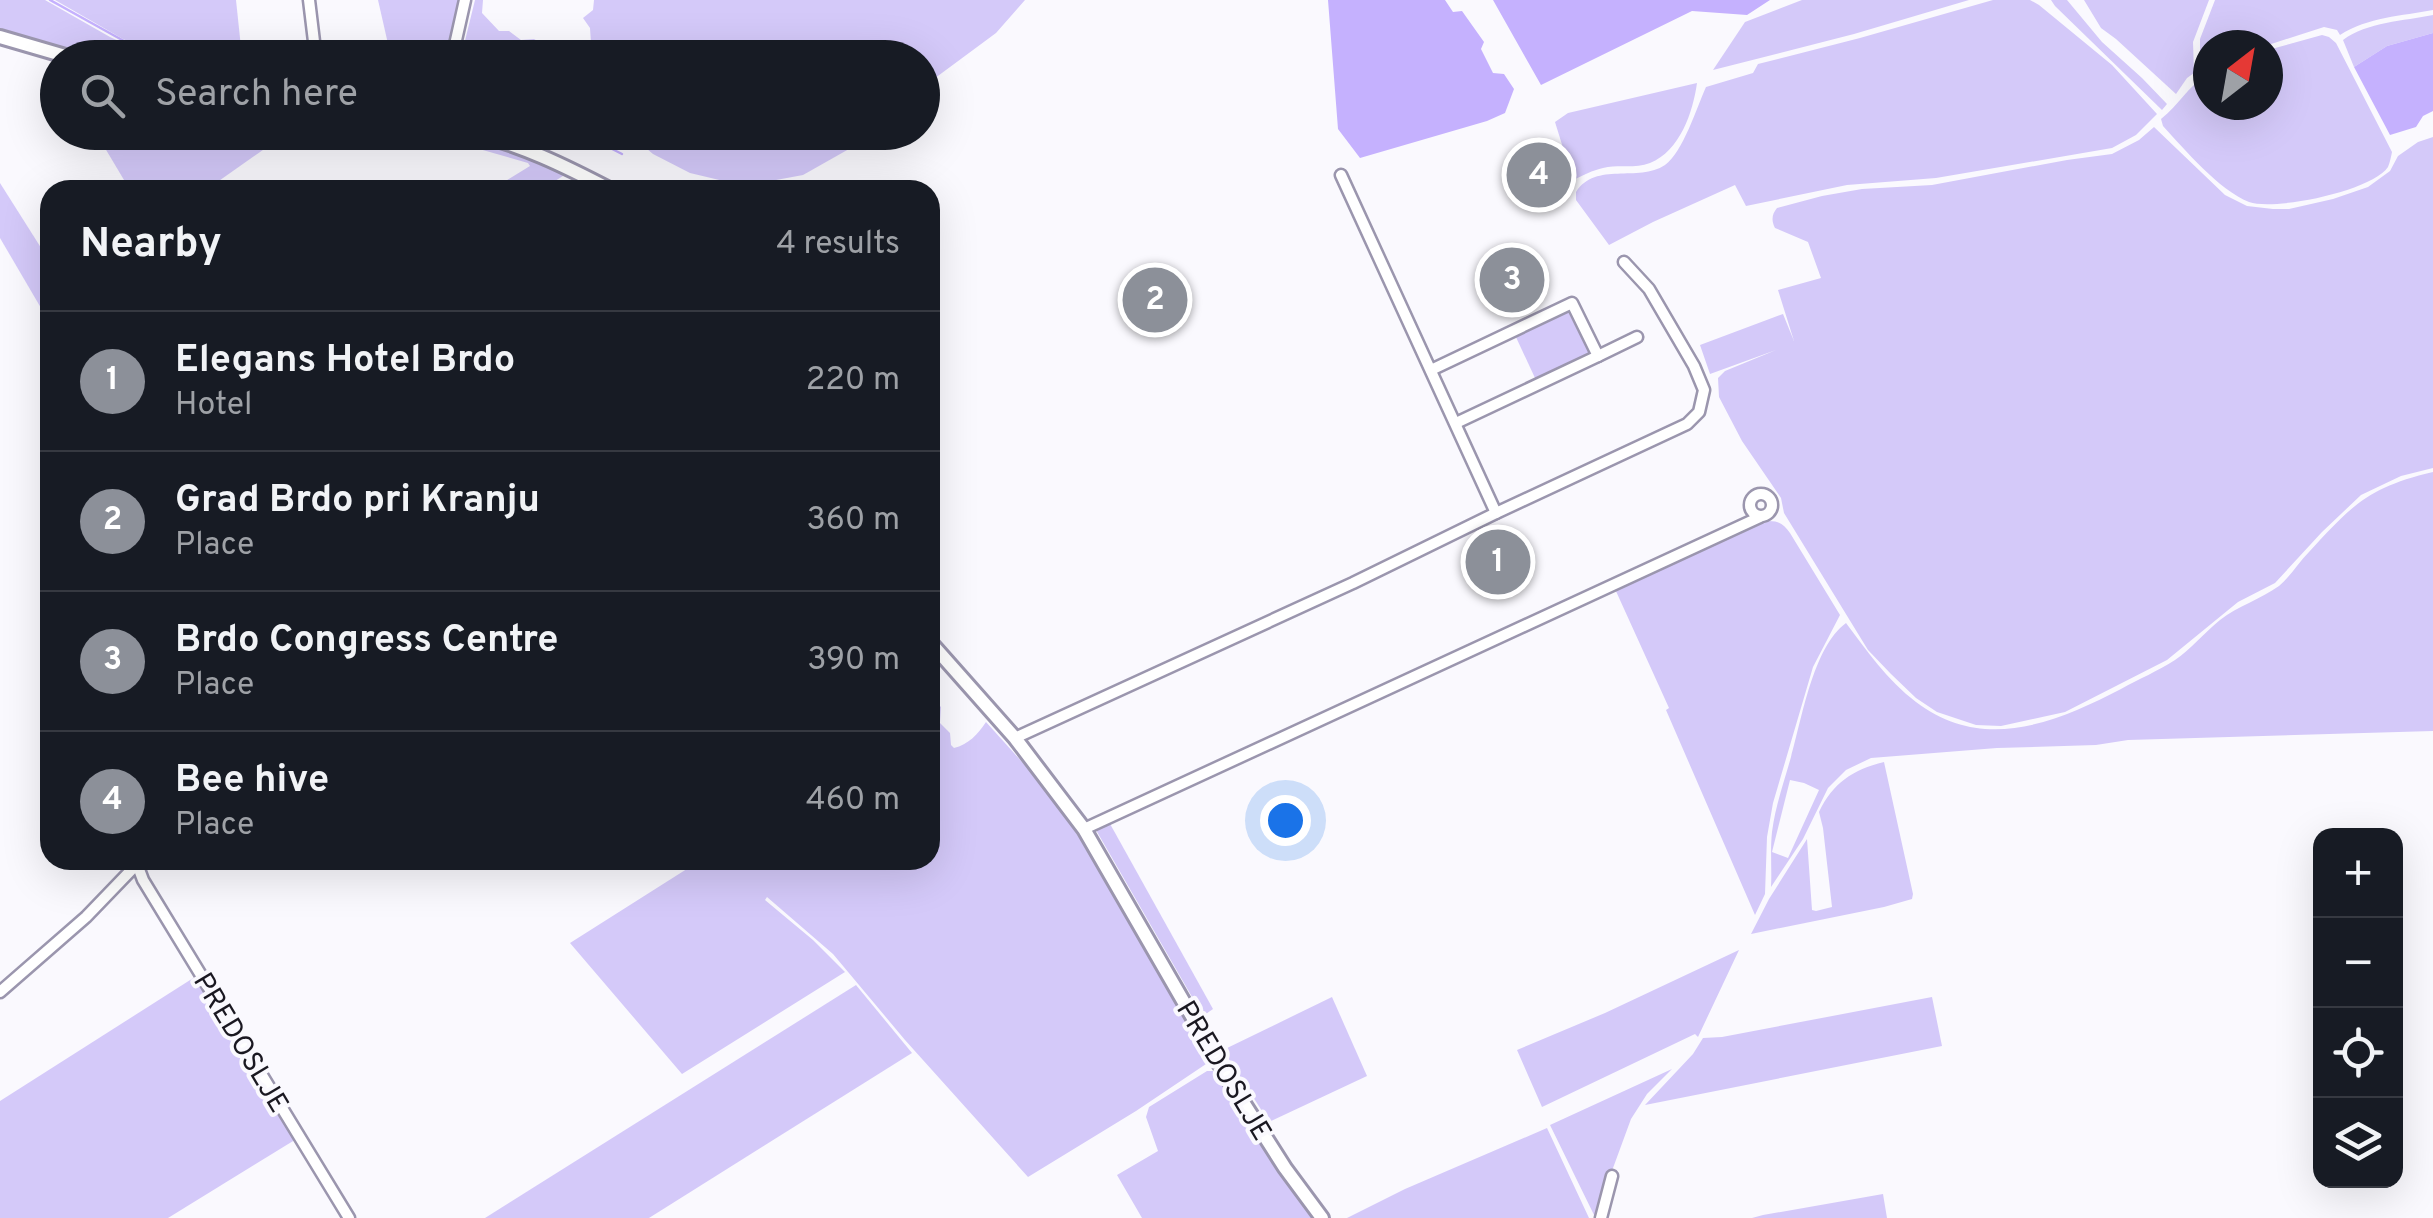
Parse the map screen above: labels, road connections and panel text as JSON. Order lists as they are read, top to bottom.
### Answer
{
  "streets": {
    "street": ["PREDOSLJE"]
  },
  "north": "top right",
  "page": {
    "search": "Search here",
    "pins": [
      "4",
      "3",
      "2",
      "1"
    ],
    "heading": ["Nearby", "4 results"],
    "list": [
      {
        "mark": "1",
        "name": "Elegans Hotel Brdo",
        "note": "Hotel",
        "value": "220 m"
      },
      {
        "mark": "2",
        "name": "Grad Brdo pri Kranju",
        "note": "Place",
        "value": "360 m"
      },
      {
        "mark": "3",
        "name": "Brdo Congress Centre",
        "note": "Place",
        "value": "390 m"
      },
      {
        "mark": "4",
        "name": "Bee hive",
        "note": "Place",
        "value": "460 m"
      }
    ],
    "map_buttons": ["+", "−"]
  }
}
